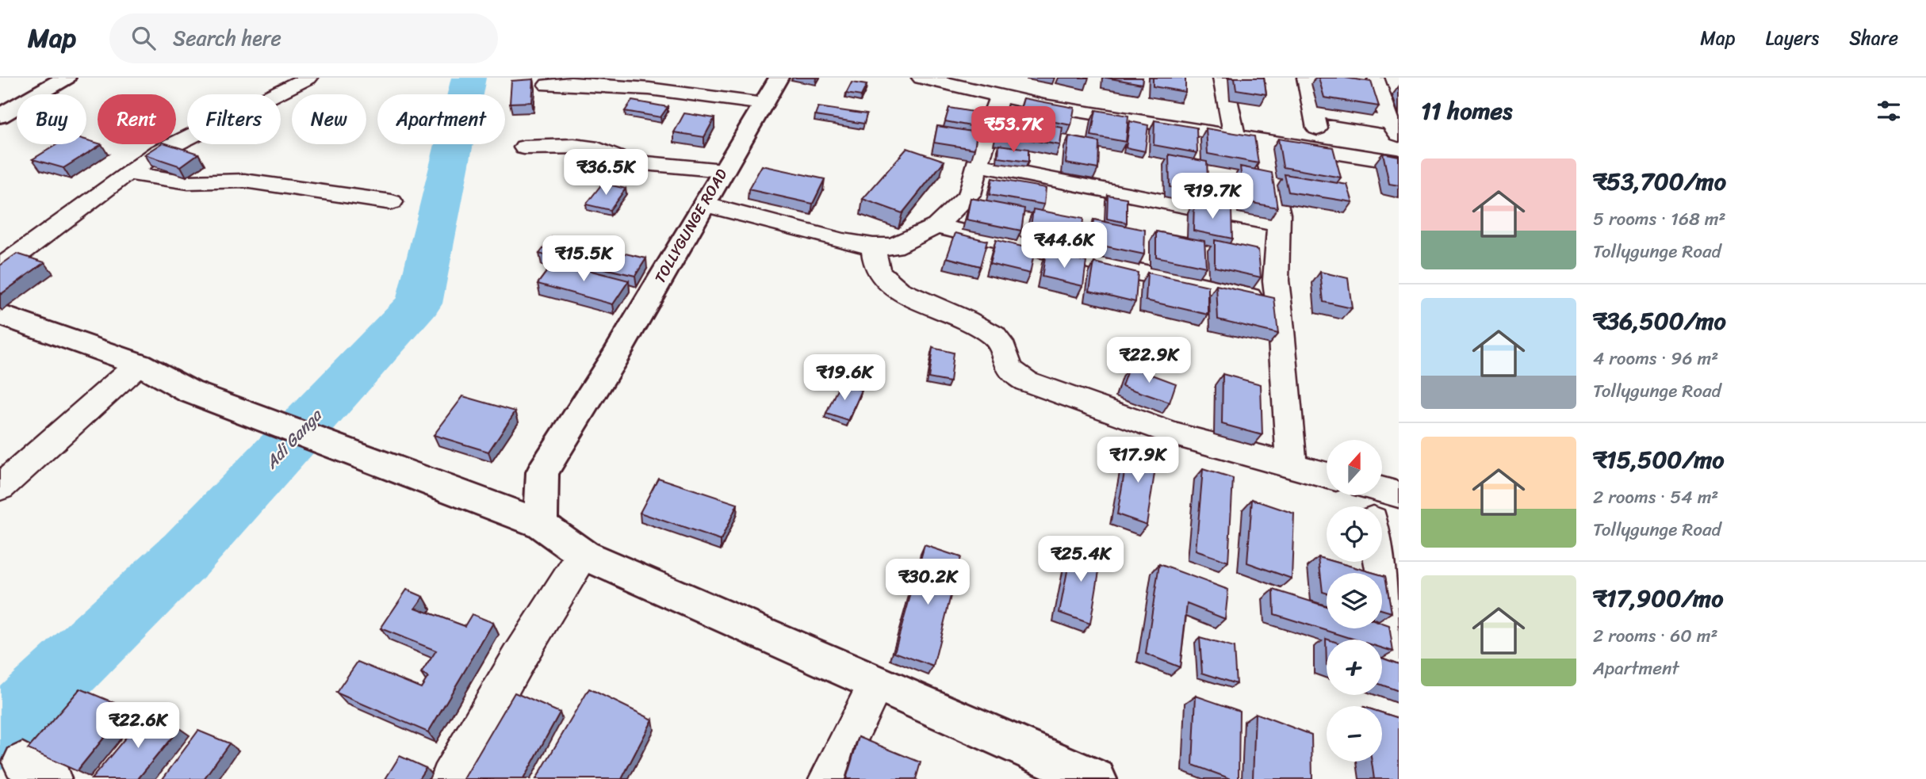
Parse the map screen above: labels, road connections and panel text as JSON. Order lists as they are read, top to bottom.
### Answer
{
  "streets": {
    "main road": ["TOLLYGUNGE ROAD"]
  },
  "water": ["Adi Ganga"],
  "north": "top",
  "page": {
    "header": "Map",
    "search": "Search here",
    "nav": ["Map", "Layers", "Share"],
    "heading": "11 homes",
    "chip": [
      "Buy",
      "Rent",
      "Filters",
      "New",
      "Apartment"
    ],
    "price": [
      "₹53.7K",
      "₹36.5K",
      "₹19.7K",
      "₹44.6K",
      "₹15.5K",
      "₹22.9K",
      "₹19.6K",
      "₹17.9K",
      "₹25.4K",
      "₹30.2K",
      "₹22.6K"
    ],
    "list": [
      {
        "name": "₹53,700/mo",
        "note": "5 rooms · 168 m² · Tollygunge Road"
      },
      {
        "name": "₹36,500/mo",
        "note": "4 rooms · 96 m² · Tollygunge Road"
      },
      {
        "name": "₹15,500/mo",
        "note": "2 rooms · 54 m² · Tollygunge Road"
      },
      {
        "name": "₹17,900/mo",
        "note": "2 rooms · 60 m² · Apartment"
      }
    ],
    "map_buttons": ["+", "−"]
  }
}
